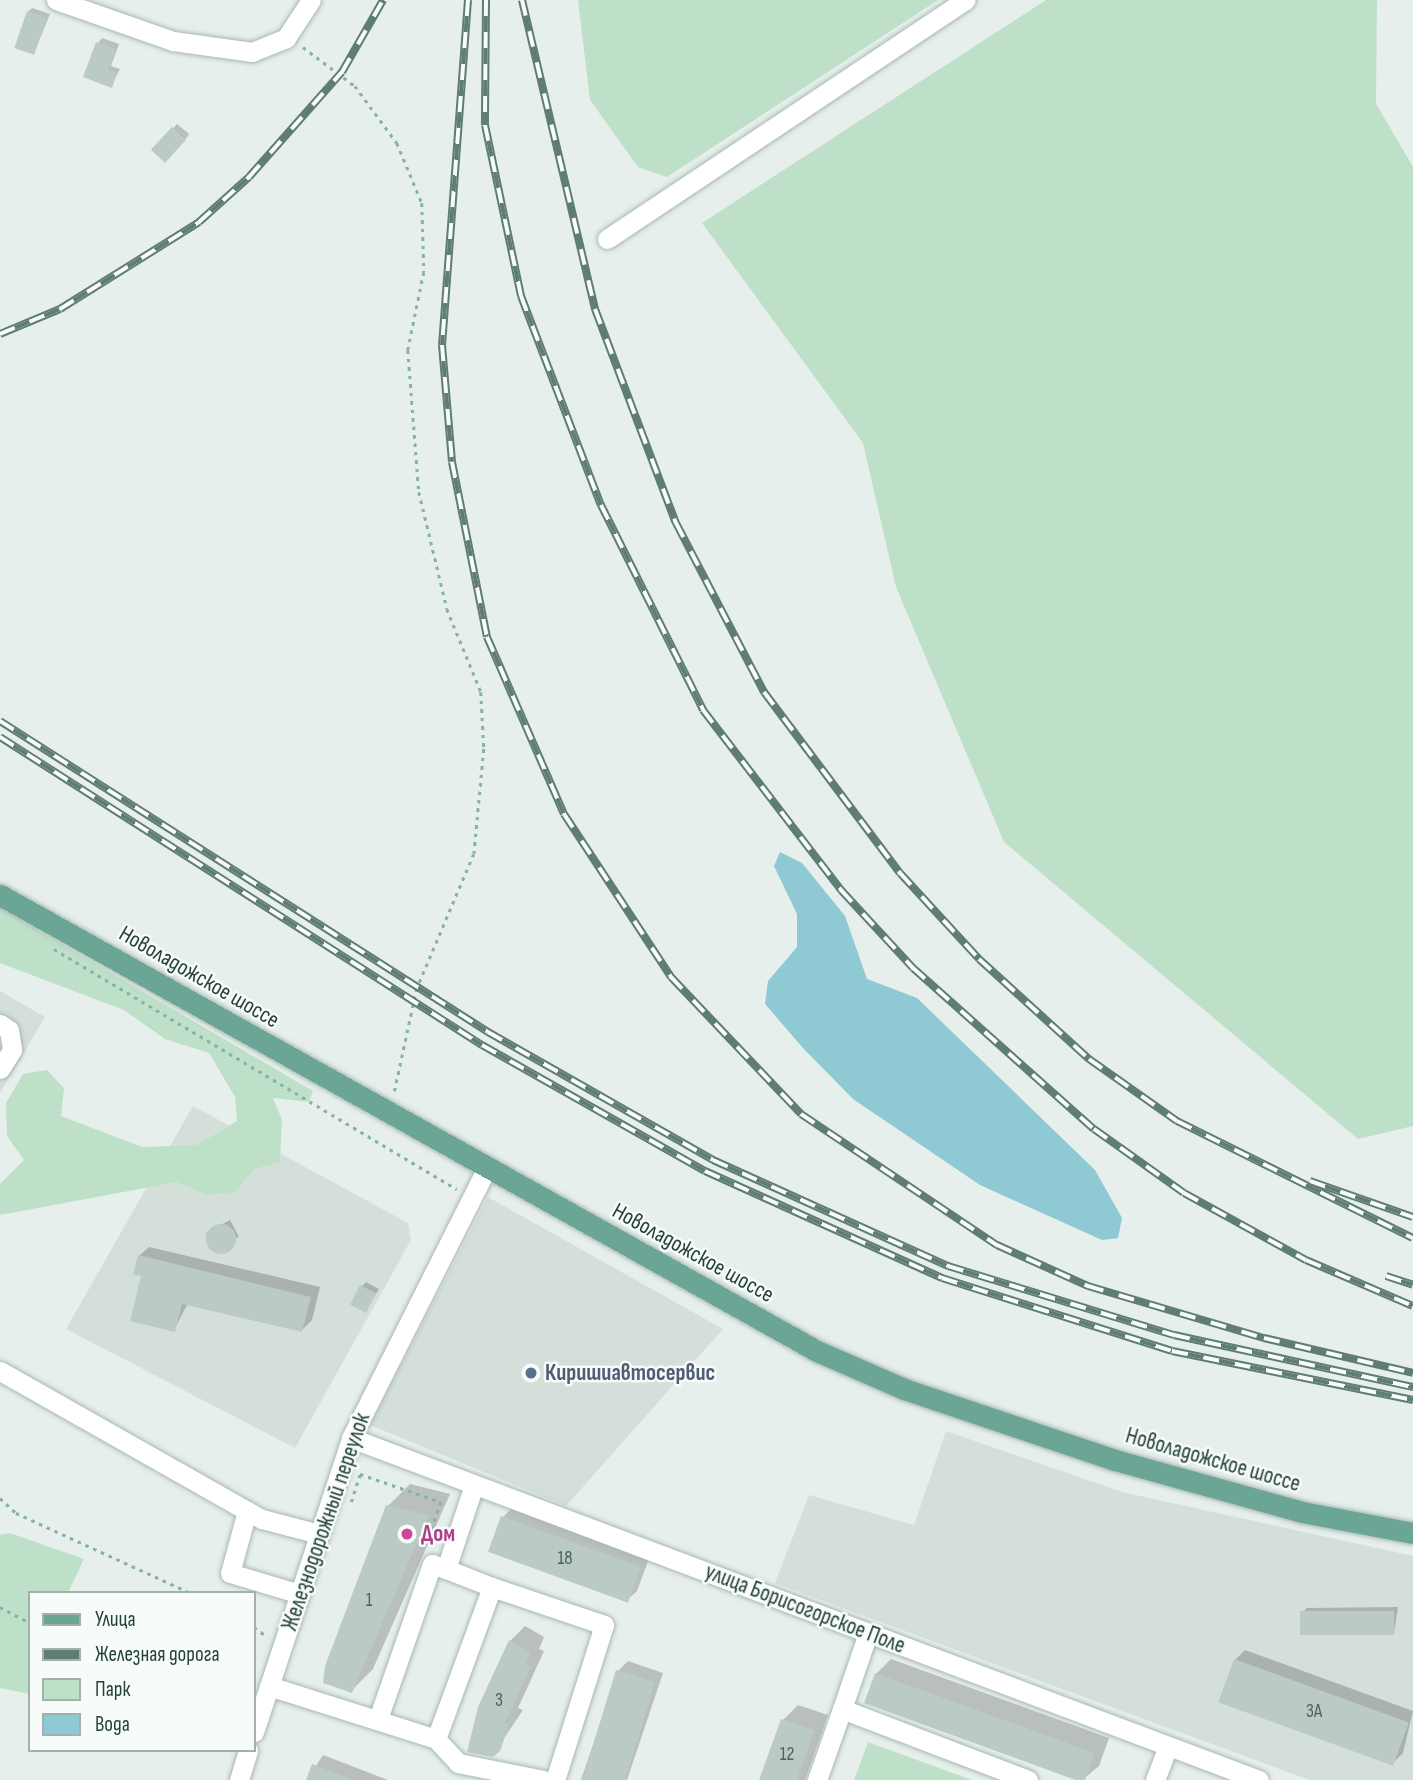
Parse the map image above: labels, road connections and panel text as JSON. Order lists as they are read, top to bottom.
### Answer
{
  "streets": {
    "main road": ["Новоладожское шоссе"],
    "street": ["Железнодорожный переулок", "улица Борисогорское Поле"]
  },
  "crossings": [
    ["Новоладожское шоссе", "Железнодорожный переулок"],
    ["Железнодорожный переулок", "улица Борисогорское Поле"]
  ],
  "places": ["Киришиавтосервис", "Дом"],
  "house_numbers": [
    "18",
    "1",
    "3",
    "3А",
    "12"
  ],
  "legend": [
    "Улица",
    "Железная дорога",
    "Парк",
    "Вода"
  ]
}
